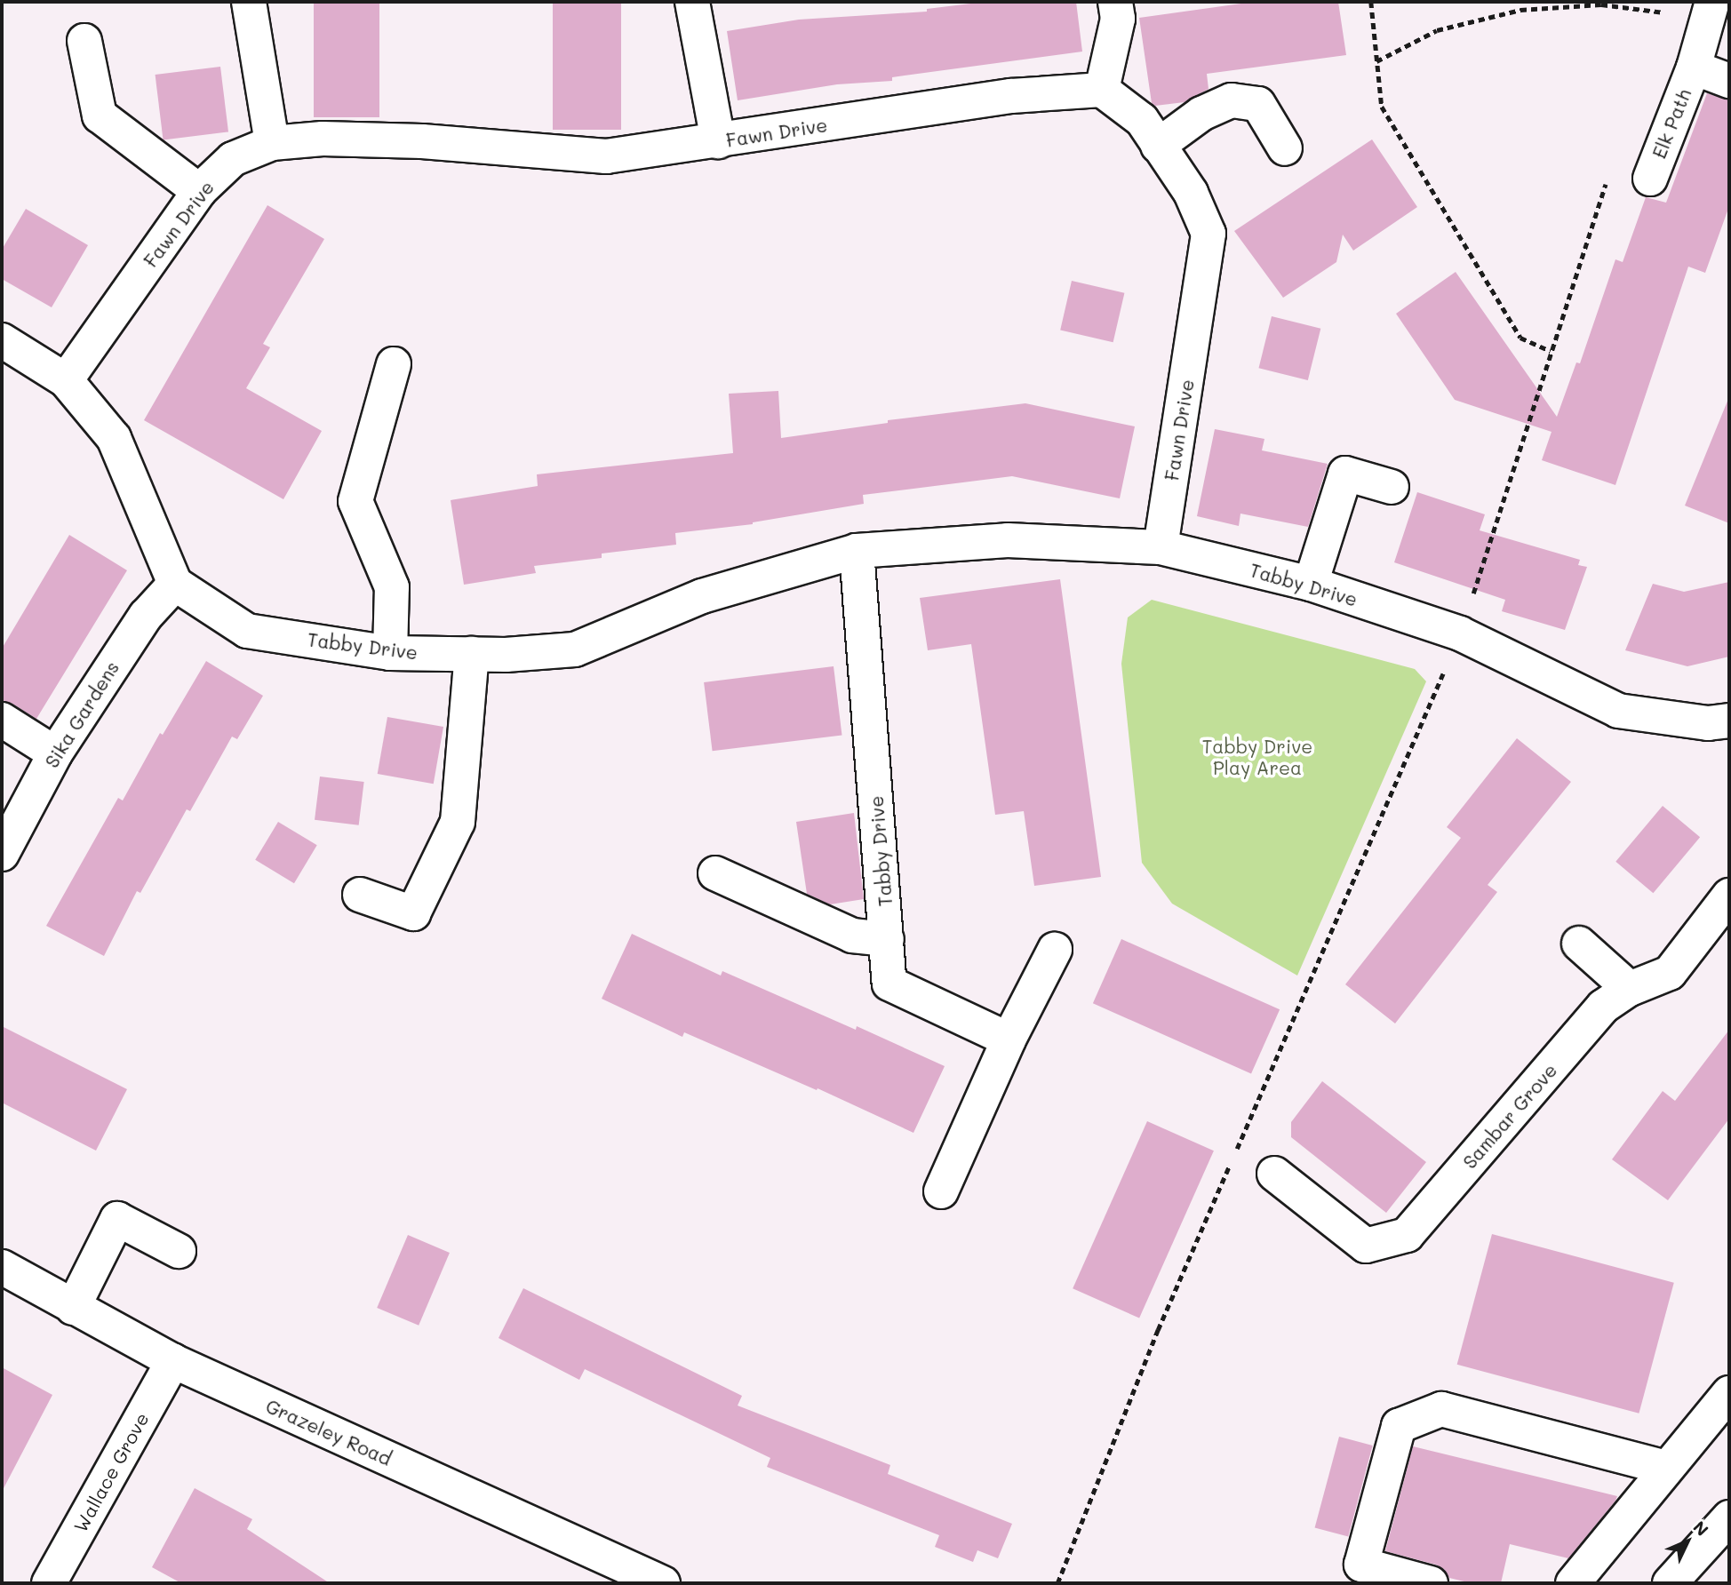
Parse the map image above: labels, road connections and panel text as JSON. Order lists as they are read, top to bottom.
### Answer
{
  "streets": {
    "street": [
      "Elk Path",
      "Fawn Drive",
      "Tabby Drive",
      "Sika Gardens",
      "Sambar Grove",
      "Grazeley Road",
      "Wallace Grove"
    ]
  },
  "crossings": [
    ["Fawn Drive", "Tabby Drive"],
    ["Tabby Drive", "Sika Gardens"],
    ["Grazeley Road", "Wallace Grove"]
  ],
  "parks": ["Tabby Drive Play Area"],
  "north": "top right"
}
